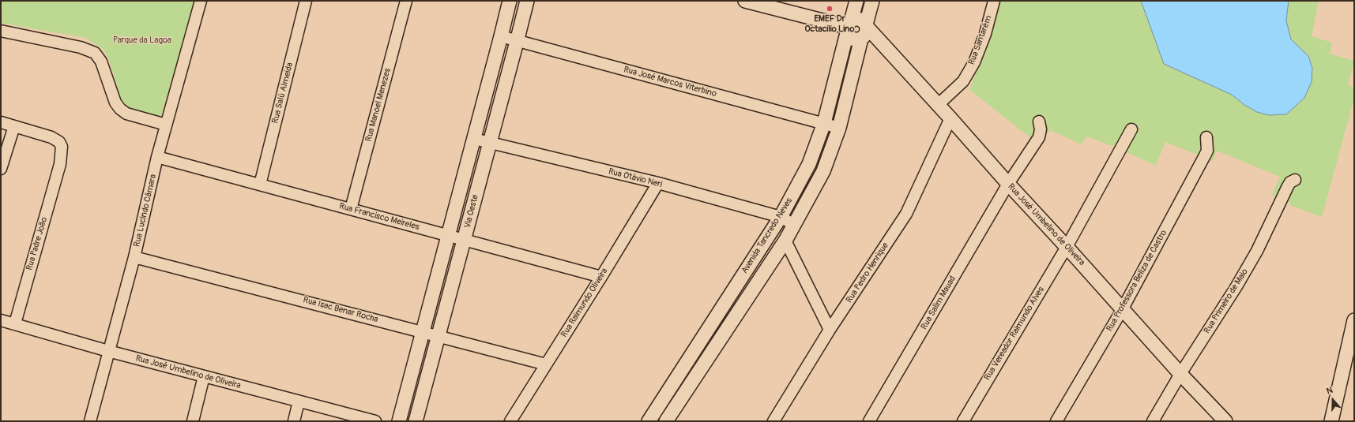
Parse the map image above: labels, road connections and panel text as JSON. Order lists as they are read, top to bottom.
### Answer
{
  "streets": {
    "street": [
      "Rua Santarém",
      "Rua José Marcos Viterbino",
      "Rua Salú Almeida",
      "Rua Manoel Menezes",
      "Rua Otávio Neri",
      "Rua Lucindo Câmara",
      "Via Oeste",
      "Rua Francisco Meireles",
      "Rua José Umbelino de Oliveira",
      "Avenida Tancredo Neves",
      "Rua Padre João",
      "Rua Pedro Henrique",
      "Rua Professora Beliza de Castro",
      "Rua Primeiro de Maio",
      "Rua Raimundo Oliveira",
      "Rua Salim Mauad",
      "Rua Isac Benar Rocha",
      "Rua Vereador Raimundo Alves"
    ]
  },
  "crossings": [
    ["Rua Santarém", "Rua José Umbelino de Oliveira"],
    ["Rua José Marcos Viterbino", "Via Oeste"],
    ["Rua José Marcos Viterbino", "Avenida Tancredo Neves"],
    ["Rua Salú Almeida", "Rua Francisco Meireles"],
    ["Rua Manoel Menezes", "Rua Francisco Meireles"],
    ["Rua Otávio Neri", "Via Oeste"],
    ["Rua Otávio Neri", "Avenida Tancredo Neves"],
    ["Rua Otávio Neri", "Rua Raimundo Oliveira"],
    ["Rua Lucindo Câmara", "Rua Francisco Meireles"],
    ["Rua Lucindo Câmara", "Rua José Umbelino de Oliveira"],
    ["Rua Lucindo Câmara", "Rua Isac Benar Rocha"],
    ["Via Oeste", "Rua Francisco Meireles"],
    ["Via Oeste", "Rua Isac Benar Rocha"],
    ["Rua Francisco Meireles", "Rua Raimundo Oliveira"],
    ["Rua José Umbelino de Oliveira", "Avenida Tancredo Neves"],
    ["Rua José Umbelino de Oliveira", "Rua Padre João"],
    ["Rua José Umbelino de Oliveira", "Rua Pedro Henrique"],
    ["Rua José Umbelino de Oliveira", "Rua Professora Beliza de Castro"],
    ["Rua José Umbelino de Oliveira", "Rua Primeiro de Maio"],
    ["Rua José Umbelino de Oliveira", "Rua Salim Mauad"],
    ["Rua José Umbelino de Oliveira", "Rua Vereador Raimundo Alves"],
    ["Rua Raimundo Oliveira", "Rua Isac Benar Rocha"]
  ],
  "parks": ["Parque da Lagoa"],
  "places": ["EMEF Dr Octacilio Lino"],
  "north": "top"
}
